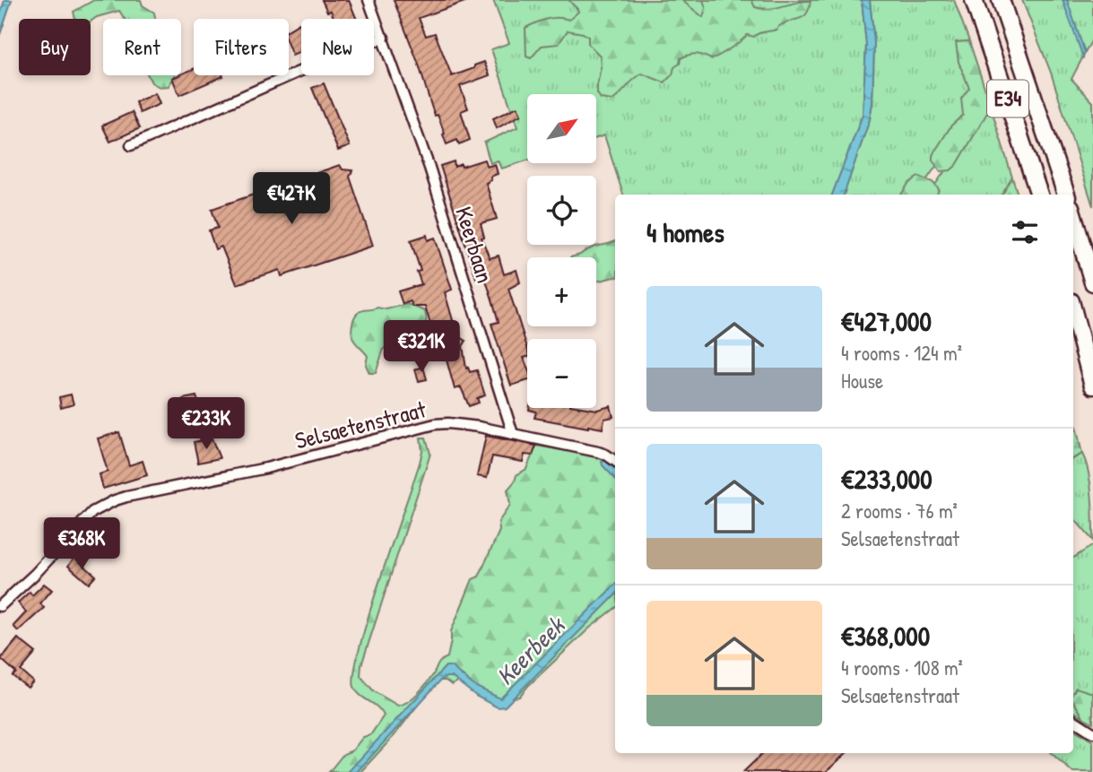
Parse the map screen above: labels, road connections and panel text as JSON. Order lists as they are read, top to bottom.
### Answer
{
  "streets": {
    "highway": ["E34"],
    "street": ["Keerbaan", "Selsaetenstraat"]
  },
  "crossings": [
    ["Keerbaan", "Selsaetenstraat"]
  ],
  "water": ["Keerbeek"],
  "north": "top right",
  "page": {
    "chip": [
      "Buy",
      "Rent",
      "Filters",
      "New"
    ],
    "map_buttons": ["+", "−"],
    "price": [
      "€427K",
      "€321K",
      "€233K",
      "€368K"
    ],
    "heading": "4 homes",
    "list": [
      {
        "name": "€427,000",
        "note": "4 rooms · 124 m² · House"
      },
      {
        "name": "€233,000",
        "note": "2 rooms · 76 m² · Selsaetenstraat"
      },
      {
        "name": "€368,000",
        "note": "4 rooms · 108 m² · Selsaetenstraat"
      }
    ]
  }
}
